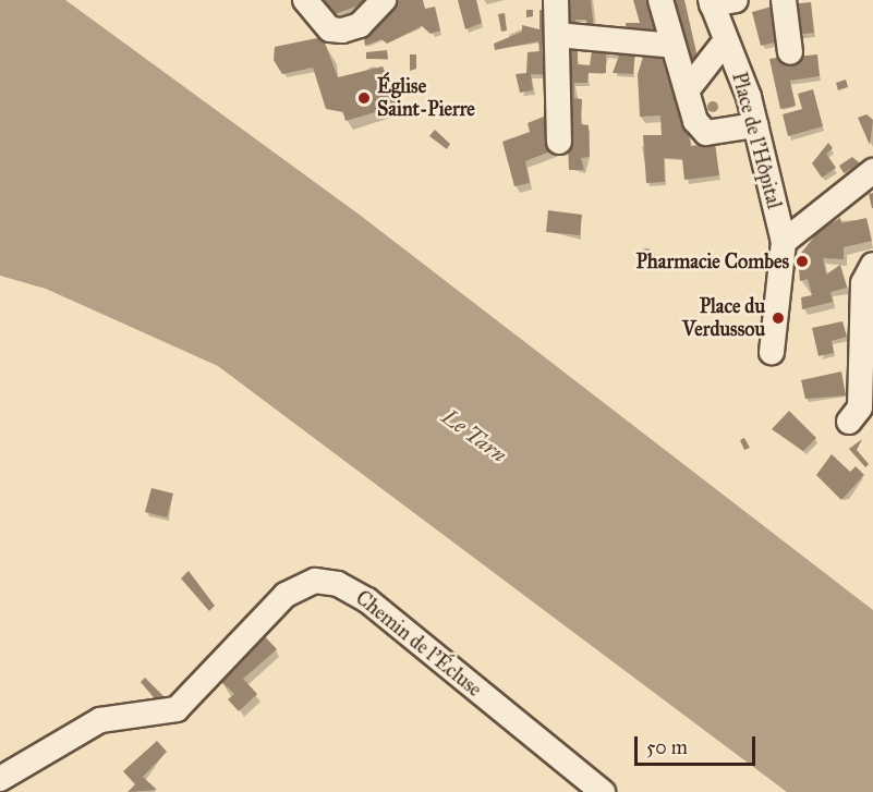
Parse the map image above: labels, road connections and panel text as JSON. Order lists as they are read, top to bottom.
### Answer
{
  "streets": {
    "street": ["Place de l'Hôpital", "Chemin de l'Écluse"]
  },
  "water": ["Le Tarn"],
  "places": ["Église Saint-Pierre", "Pharmacie Combes", "Place du Verdussou"],
  "scale_bar": "50 m"
}
